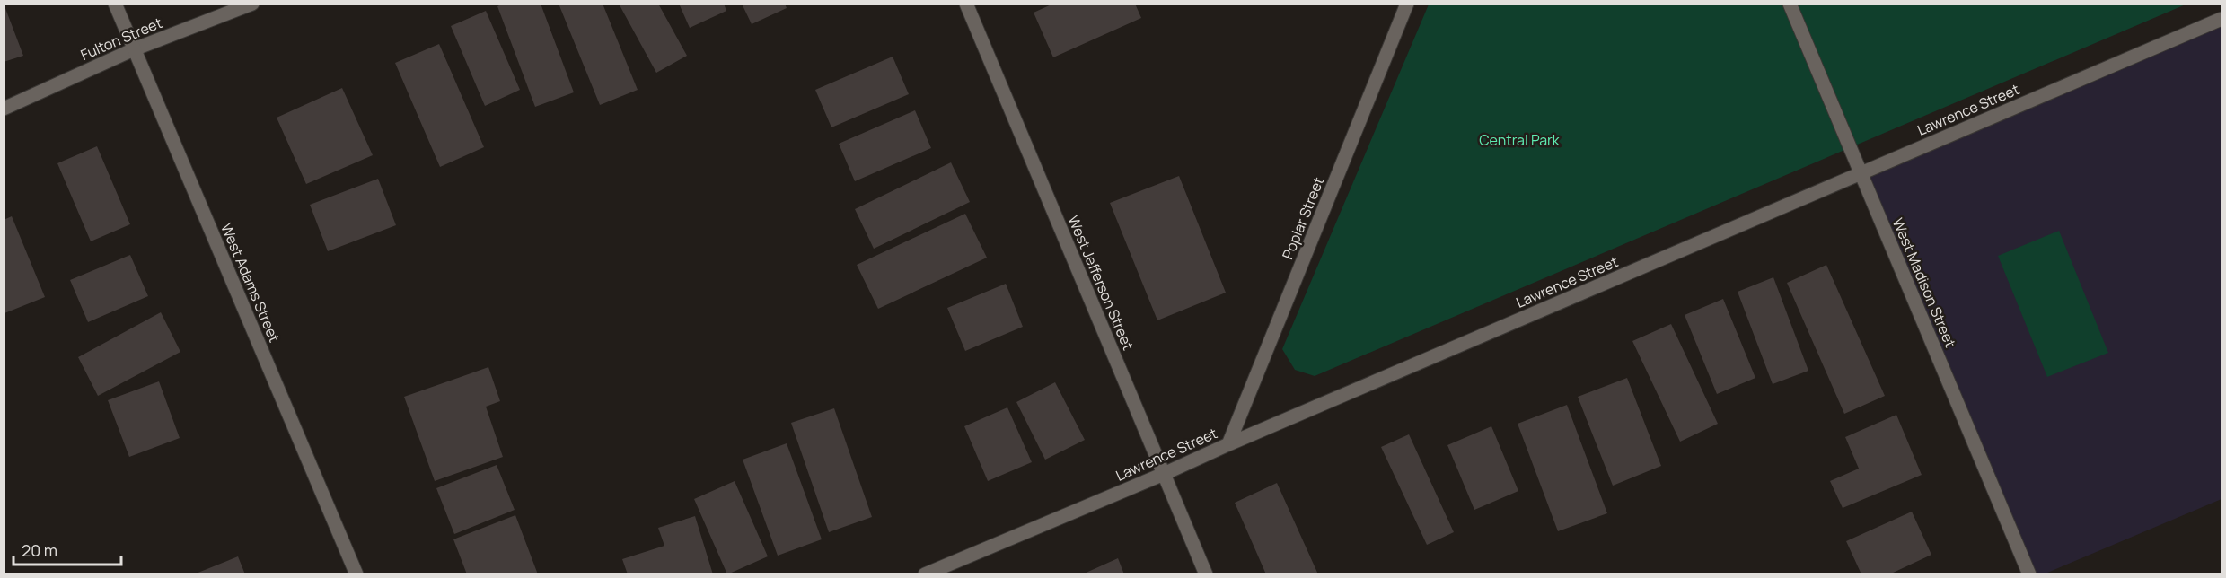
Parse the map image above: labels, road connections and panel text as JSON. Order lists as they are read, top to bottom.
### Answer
{
  "streets": {
    "street": [
      "Fulton Street",
      "Lawrence Street",
      "Poplar Street",
      "West Adams Street",
      "West Jefferson Street",
      "West Madison Street"
    ]
  },
  "crossings": [
    ["Fulton Street", "West Adams Street"],
    ["Lawrence Street", "Poplar Street"],
    ["Lawrence Street", "West Jefferson Street"],
    ["Lawrence Street", "West Madison Street"]
  ],
  "parks": ["Central Park"],
  "scale_bar": "20 m"
}
